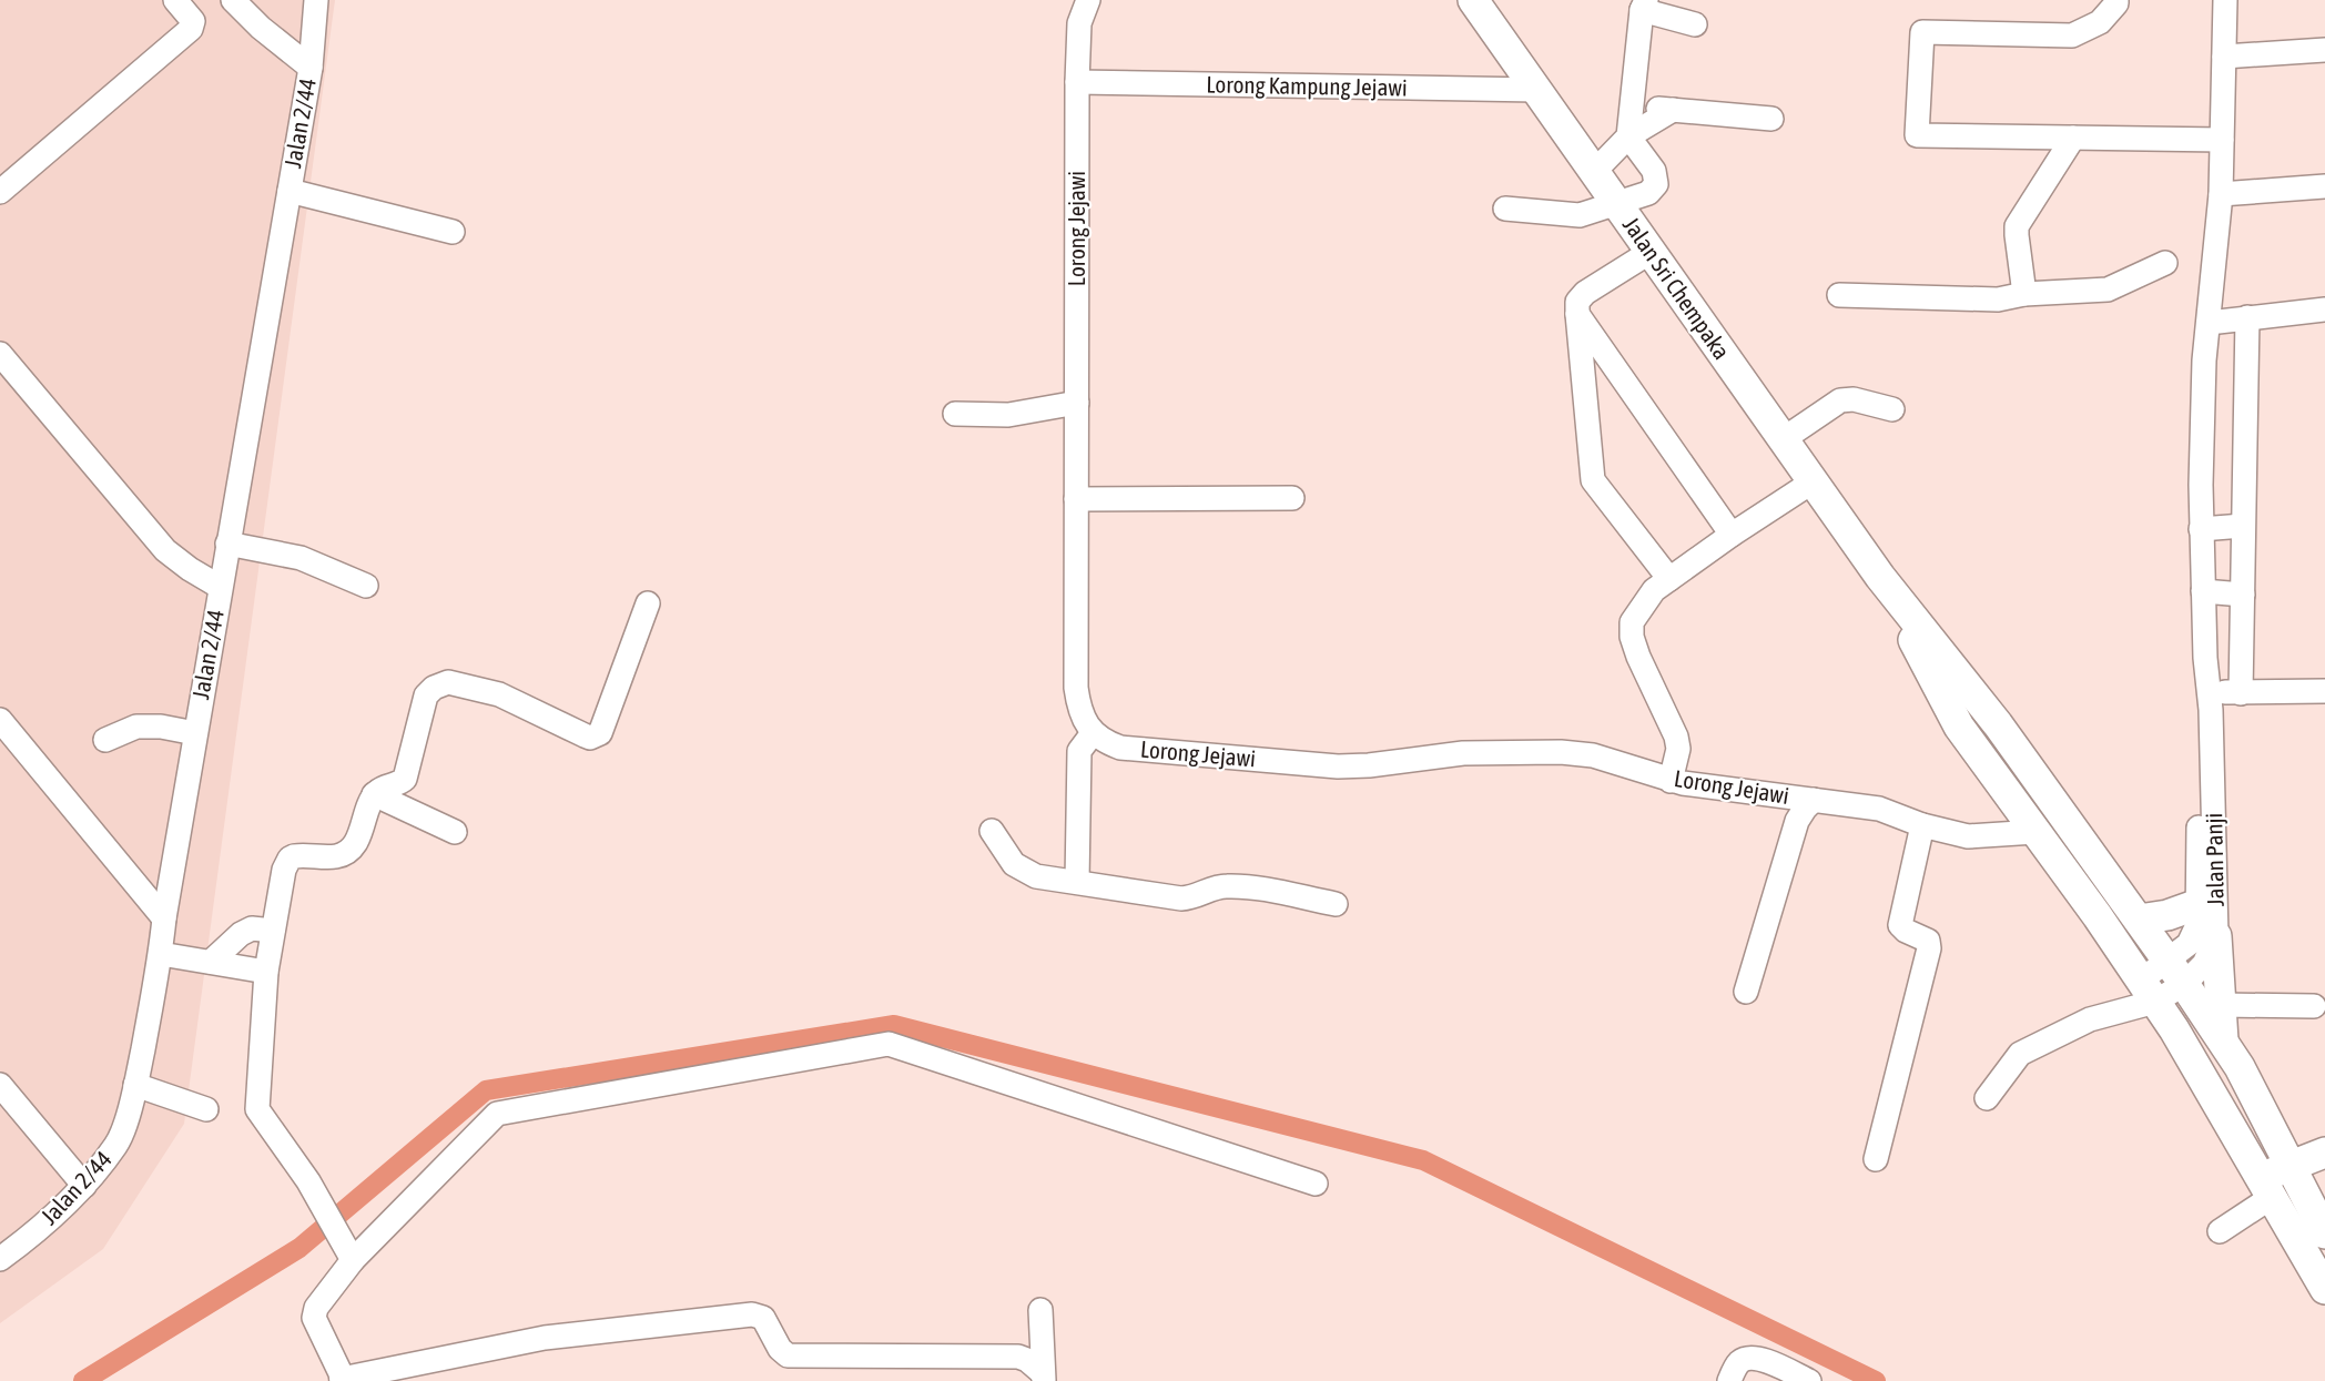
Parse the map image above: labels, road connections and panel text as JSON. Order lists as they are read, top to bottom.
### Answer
{
  "streets": {
    "main road": ["Jalan Sri Chempaka"],
    "street": [
      "Lorong Kampung Jejawi",
      "Jalan 2/44",
      "Lorong Jejawi",
      "Jalan Panji"
    ]
  },
  "crossings": [
    ["Lorong Kampung Jejawi", "Lorong Jejawi"],
    ["Lorong Kampung Jejawi", "Jalan Sri Chempaka"]
  ]
}
